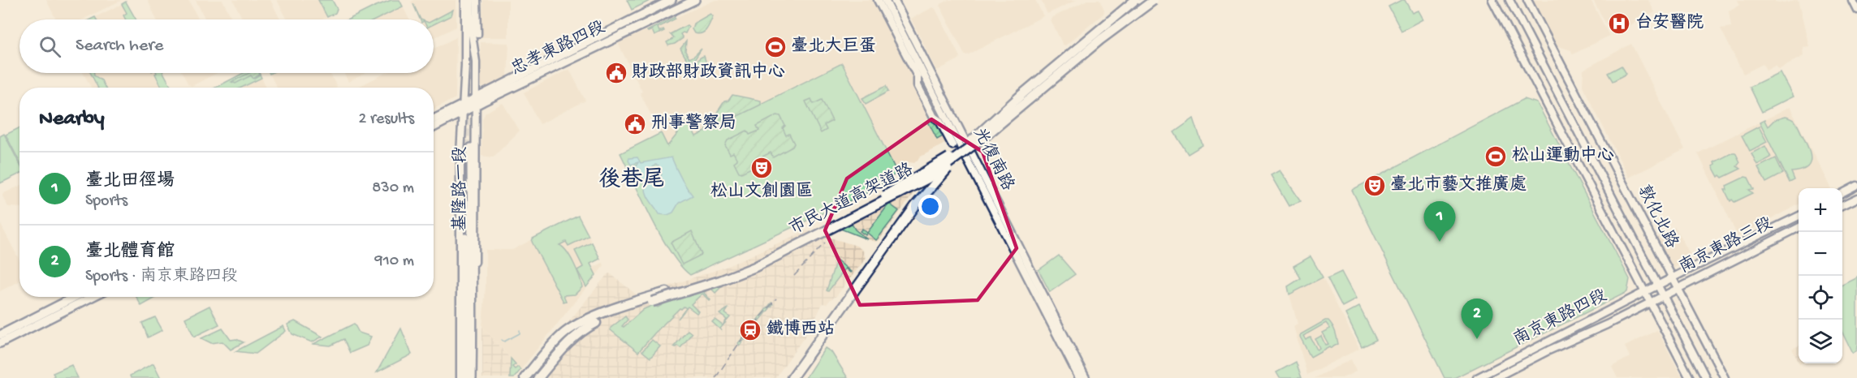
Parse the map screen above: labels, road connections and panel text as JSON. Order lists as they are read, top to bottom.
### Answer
{
  "streets": {
    "highway": ["市民大道高架道路"],
    "main road": [
      "忠孝東路四段",
      "光復南路",
      "基隆路一段",
      "敦化北路",
      "南京東路三段",
      "南京東路四段"
    ]
  },
  "crossings": [
    ["忠孝東路四段", "基隆路一段"],
    ["敦化北路", "南京東路三段"],
    ["敦化北路", "南京東路四段"],
    ["南京東路三段", "南京東路四段"]
  ],
  "districts": ["後巷尾"],
  "places": {
    "hospital": ["台安醫院"],
    "sports": ["臺北大巨蛋", "松山運動中心"],
    "public building": ["財政部財政資訊中心", "刑事警察局"],
    "theatre": ["松山文創園區", "臺北市藝文推廣處"],
    "station": ["鐵博西站"]
  },
  "page": {
    "search": "Search here",
    "heading": ["Nearby", "2 results"],
    "list": [
      {
        "mark": "1",
        "name": "臺北田徑場",
        "note": "Sports",
        "value": "830 m"
      },
      {
        "mark": "2",
        "name": "臺北體育館",
        "note": "Sports · 南京東路四段",
        "value": "910 m"
      }
    ],
    "map_buttons": ["+", "−"],
    "pins": ["1", "2"]
  }
}
